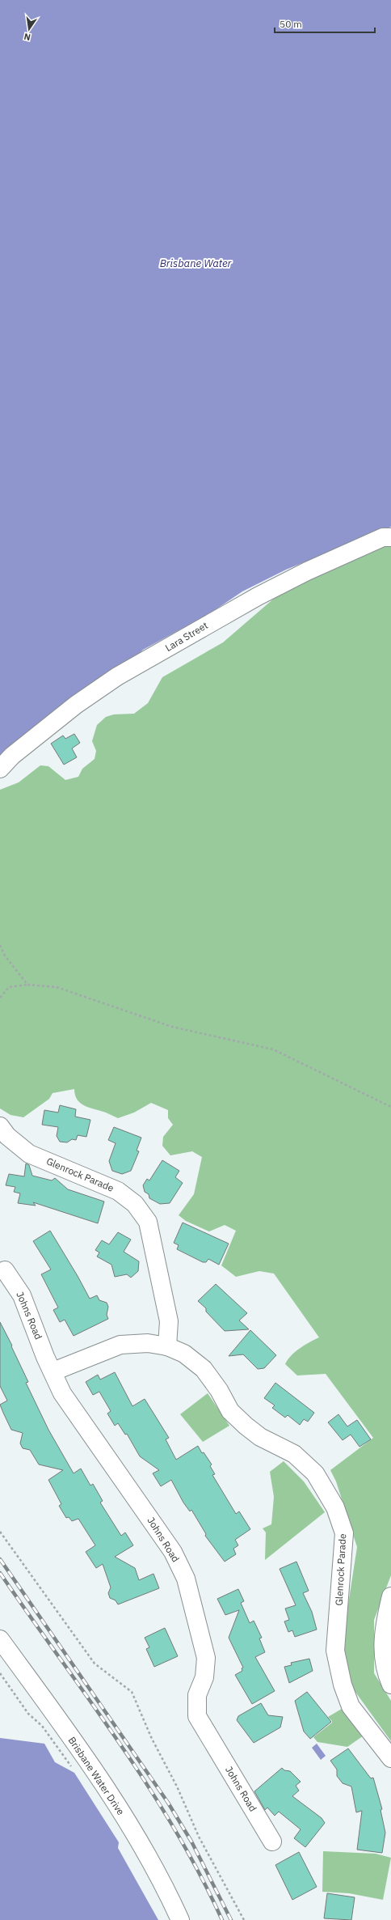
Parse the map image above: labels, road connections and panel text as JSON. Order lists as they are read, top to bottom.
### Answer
{
  "streets": {
    "street": [
      "Lara Street",
      "Glenrock Parade",
      "Johns Road",
      "Brisbane Water Drive"
    ]
  },
  "crossings": [
    ["Glenrock Parade", "Johns Road"]
  ],
  "water": ["Brisbane Water"],
  "scale_bar": "50 m",
  "north": "bottom"
}
